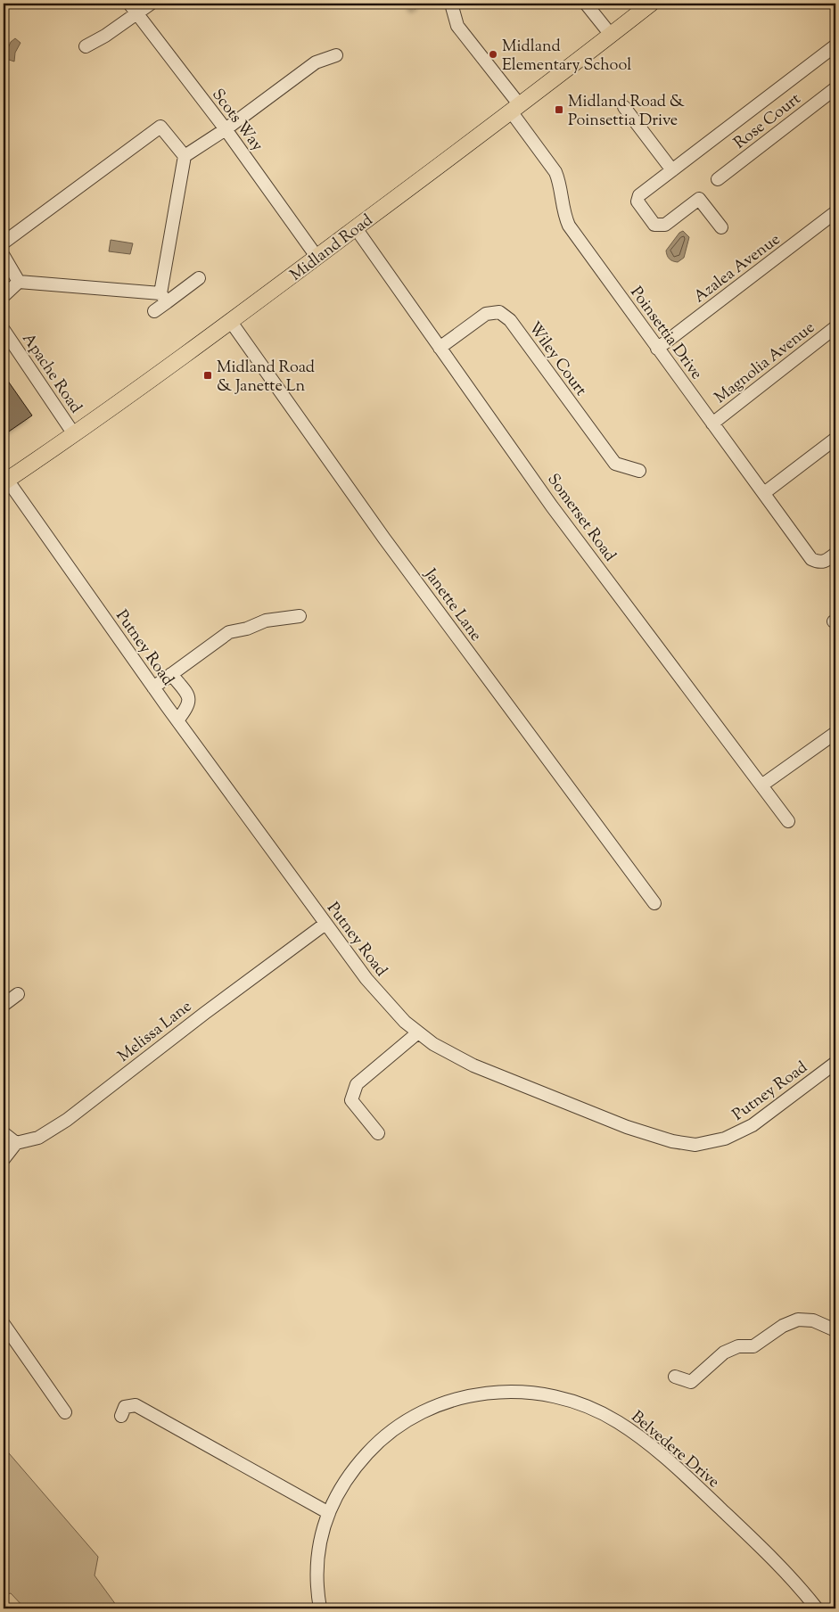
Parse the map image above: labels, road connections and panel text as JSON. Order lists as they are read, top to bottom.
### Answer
{
  "streets": {
    "main road": ["Midland Road"],
    "street": [
      "Scots Way",
      "Rose Court",
      "Azalea Avenue",
      "Poinsettia Drive",
      "Wiley Court",
      "Magnolia Avenue",
      "Apache Road",
      "Somerset Road",
      "Janette Lane",
      "Putney Road",
      "Melissa Lane",
      "Belvedere Drive"
    ]
  },
  "crossings": [
    ["Scots Way", "Midland Road"],
    ["Midland Road", "Poinsettia Drive"],
    ["Midland Road", "Apache Road"],
    ["Midland Road", "Somerset Road"],
    ["Midland Road", "Janette Lane"],
    ["Midland Road", "Putney Road"],
    ["Azalea Avenue", "Poinsettia Drive"],
    ["Poinsettia Drive", "Magnolia Avenue"],
    ["Wiley Court", "Somerset Road"],
    ["Putney Road", "Melissa Lane"]
  ],
  "places": {
    "other": ["Midland Elementary School"],
    "transit": ["Midland Road & Poinsettia Drive", "Midland Road & Janette Ln"]
  }
}
